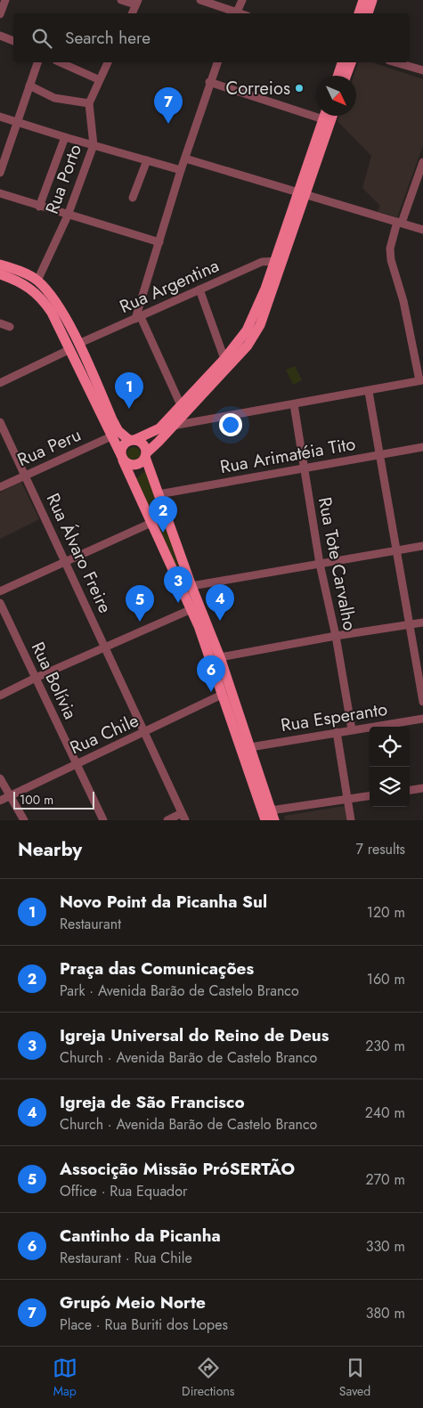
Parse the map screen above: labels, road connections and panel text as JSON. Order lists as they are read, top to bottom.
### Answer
{
  "streets": {
    "street": [
      "Rua Porto",
      "Rua Argentina",
      "Rua Peru",
      "Rua Arimatéia Tito",
      "Rua Álvaro Freire",
      "Rua Tote Carvalho",
      "Rua Bolívia",
      "Rua Esperanto",
      "Rua Chile"
    ]
  },
  "crossings": [
    ["Rua Peru", "Rua Álvaro Freire"],
    ["Rua Arimatéia Tito", "Rua Tote Carvalho"],
    ["Rua Álvaro Freire", "Rua Chile"],
    ["Rua Tote Carvalho", "Rua Esperanto"],
    ["Rua Bolívia", "Rua Chile"]
  ],
  "places": ["Correios"],
  "scale_bar": "100 m",
  "north": "bottom right",
  "page": {
    "search": "Search here",
    "pins": [
      "7",
      "1",
      "2",
      "3",
      "4",
      "5",
      "6"
    ],
    "scale": "100 m",
    "heading": ["Nearby", "7 results"],
    "list": [
      {
        "mark": "1",
        "name": "Novo Point da Picanha Sul",
        "note": "Restaurant",
        "value": "120 m"
      },
      {
        "mark": "2",
        "name": "Praça das Comunicações",
        "note": "Park · Avenida Barão de Castelo Branco",
        "value": "160 m"
      },
      {
        "mark": "3",
        "name": "Igreja Universal do Reino de Deus",
        "note": "Church · Avenida Barão de Castelo Branco",
        "value": "230 m"
      },
      {
        "mark": "4",
        "name": "Igreja de São Francisco",
        "note": "Church · Avenida Barão de Castelo Branco",
        "value": "240 m"
      },
      {
        "mark": "5",
        "name": "Associção Missão PróSERTÃO",
        "note": "Office · Rua Equador",
        "value": "270 m"
      },
      {
        "mark": "6",
        "name": "Cantinho da Picanha",
        "note": "Restaurant · Rua Chile",
        "value": "330 m"
      },
      {
        "mark": "7",
        "name": "Gruṕo Meio Norte",
        "note": "Place · Rua Buriti dos Lopes",
        "value": "380 m"
      }
    ],
    "nav": ["Map", "Directions", "Saved"]
  }
}
